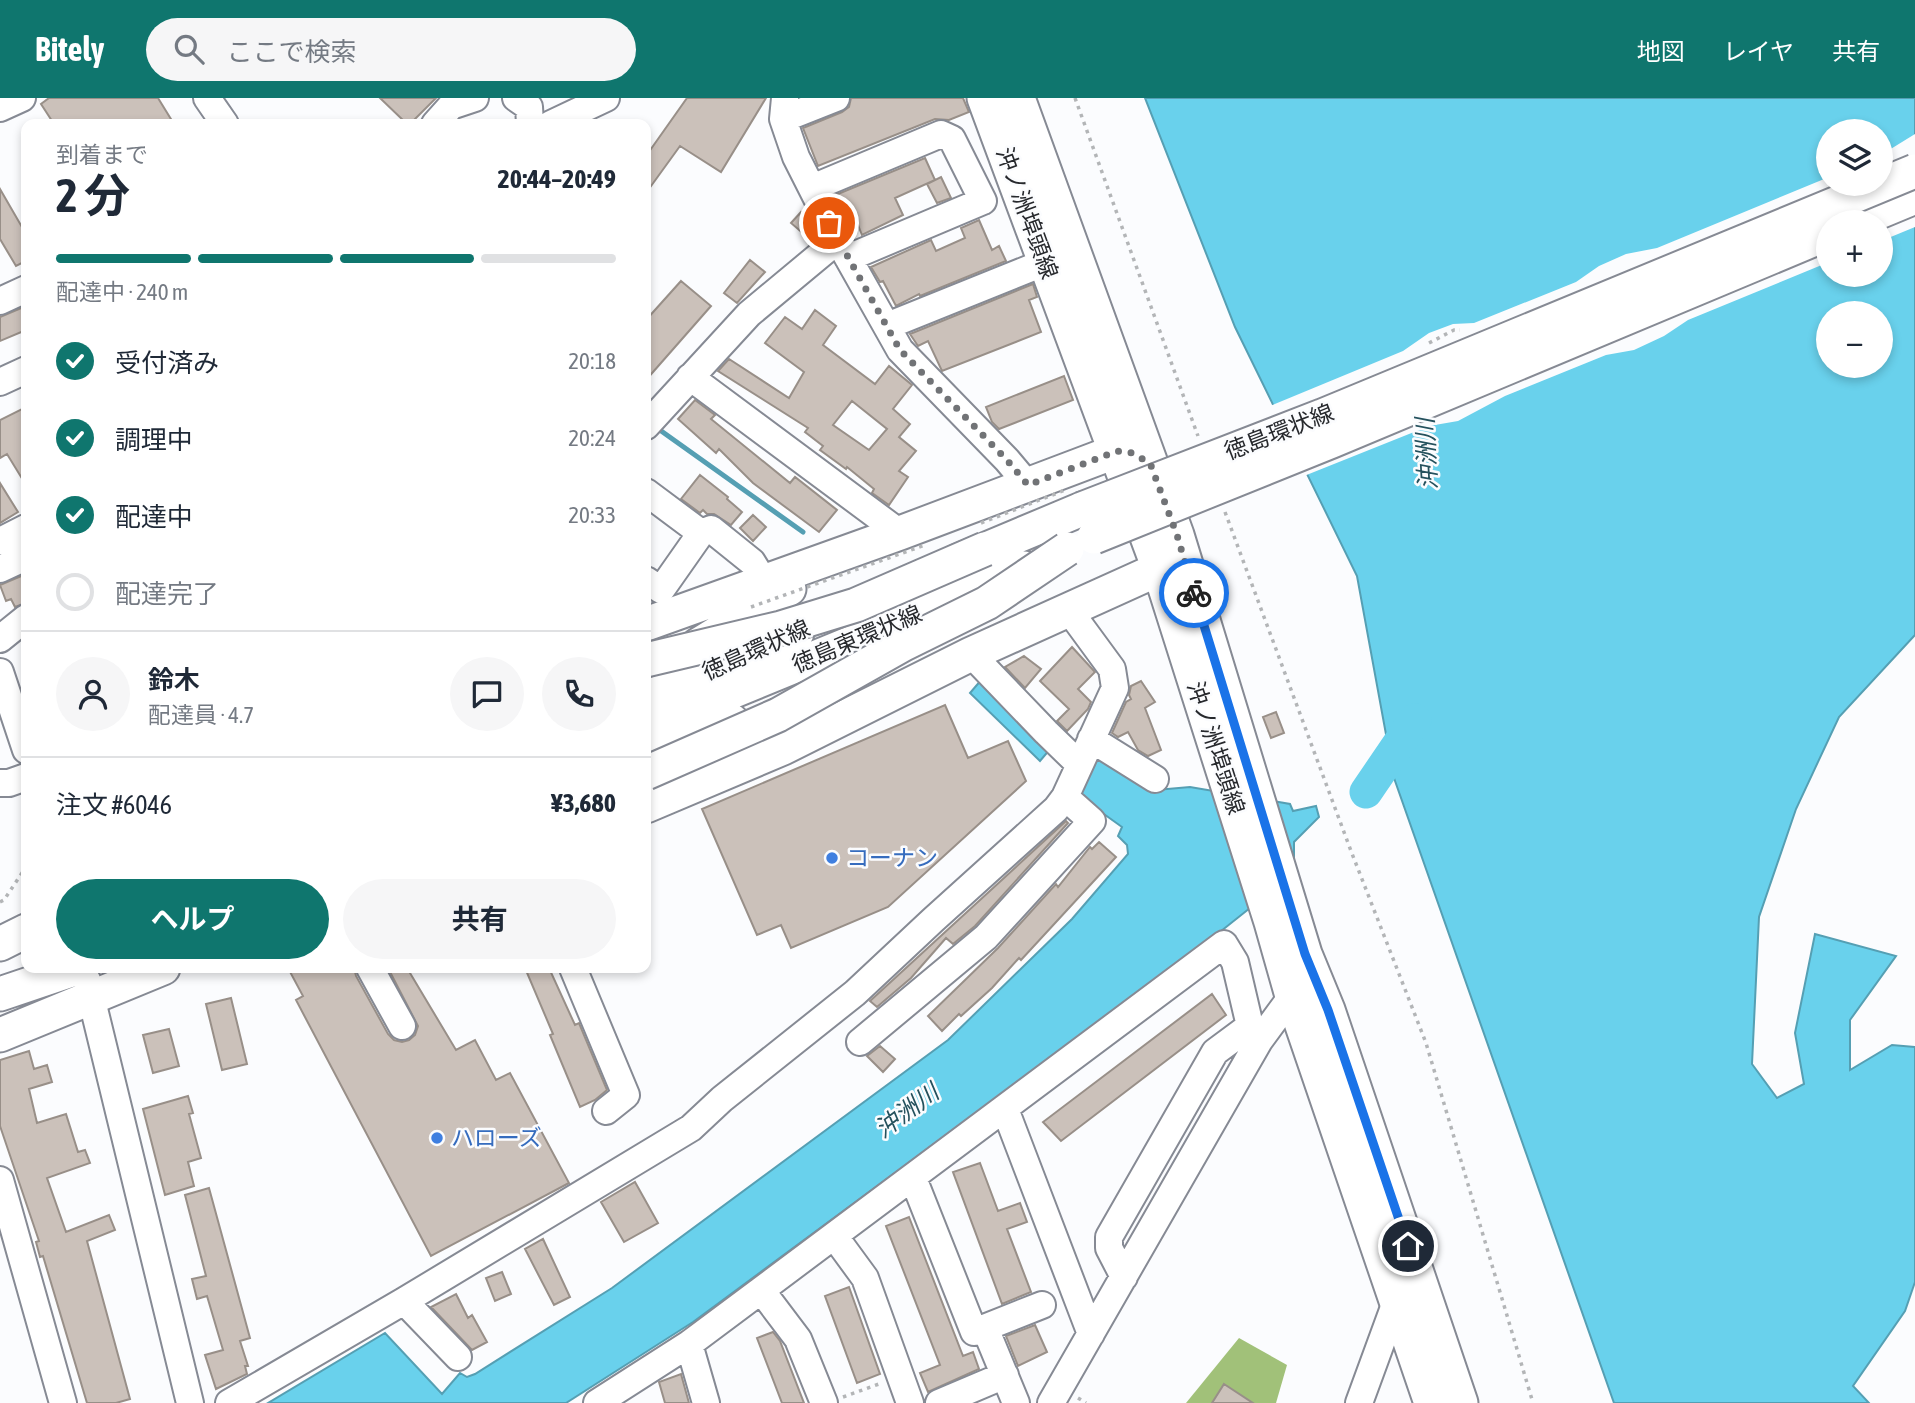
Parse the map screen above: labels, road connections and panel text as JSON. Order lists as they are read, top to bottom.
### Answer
{
  "streets": {
    "main road": ["沖ノ洲埠頭線", "徳島環状線", "徳島東環状線"]
  },
  "crossings": [
    ["徳島環状線", "徳島東環状線"]
  ],
  "water": ["沖洲川"],
  "places": ["コーナン", "ハローズ"],
  "page": {
    "header": "Bitely",
    "search": "ここで検索",
    "nav": ["地図", "レイヤ", "共有"],
    "map_buttons": ["+", "−"],
    "heading": ["2 分", "到着まで", "20:44–20:49"],
    "panel": [
      "鈴木",
      "配達員 · 4.7",
      "注文 #6046",
      "¥3,680"
    ],
    "bar": "配達中 · 240 m",
    "list": [
      ["受付済み", "20:18"],
      ["調理中", "20:24"],
      ["配達中", "20:33"],
      "配達完了"
    ],
    "buttons": ["ヘルプ", "共有"]
  }
}
